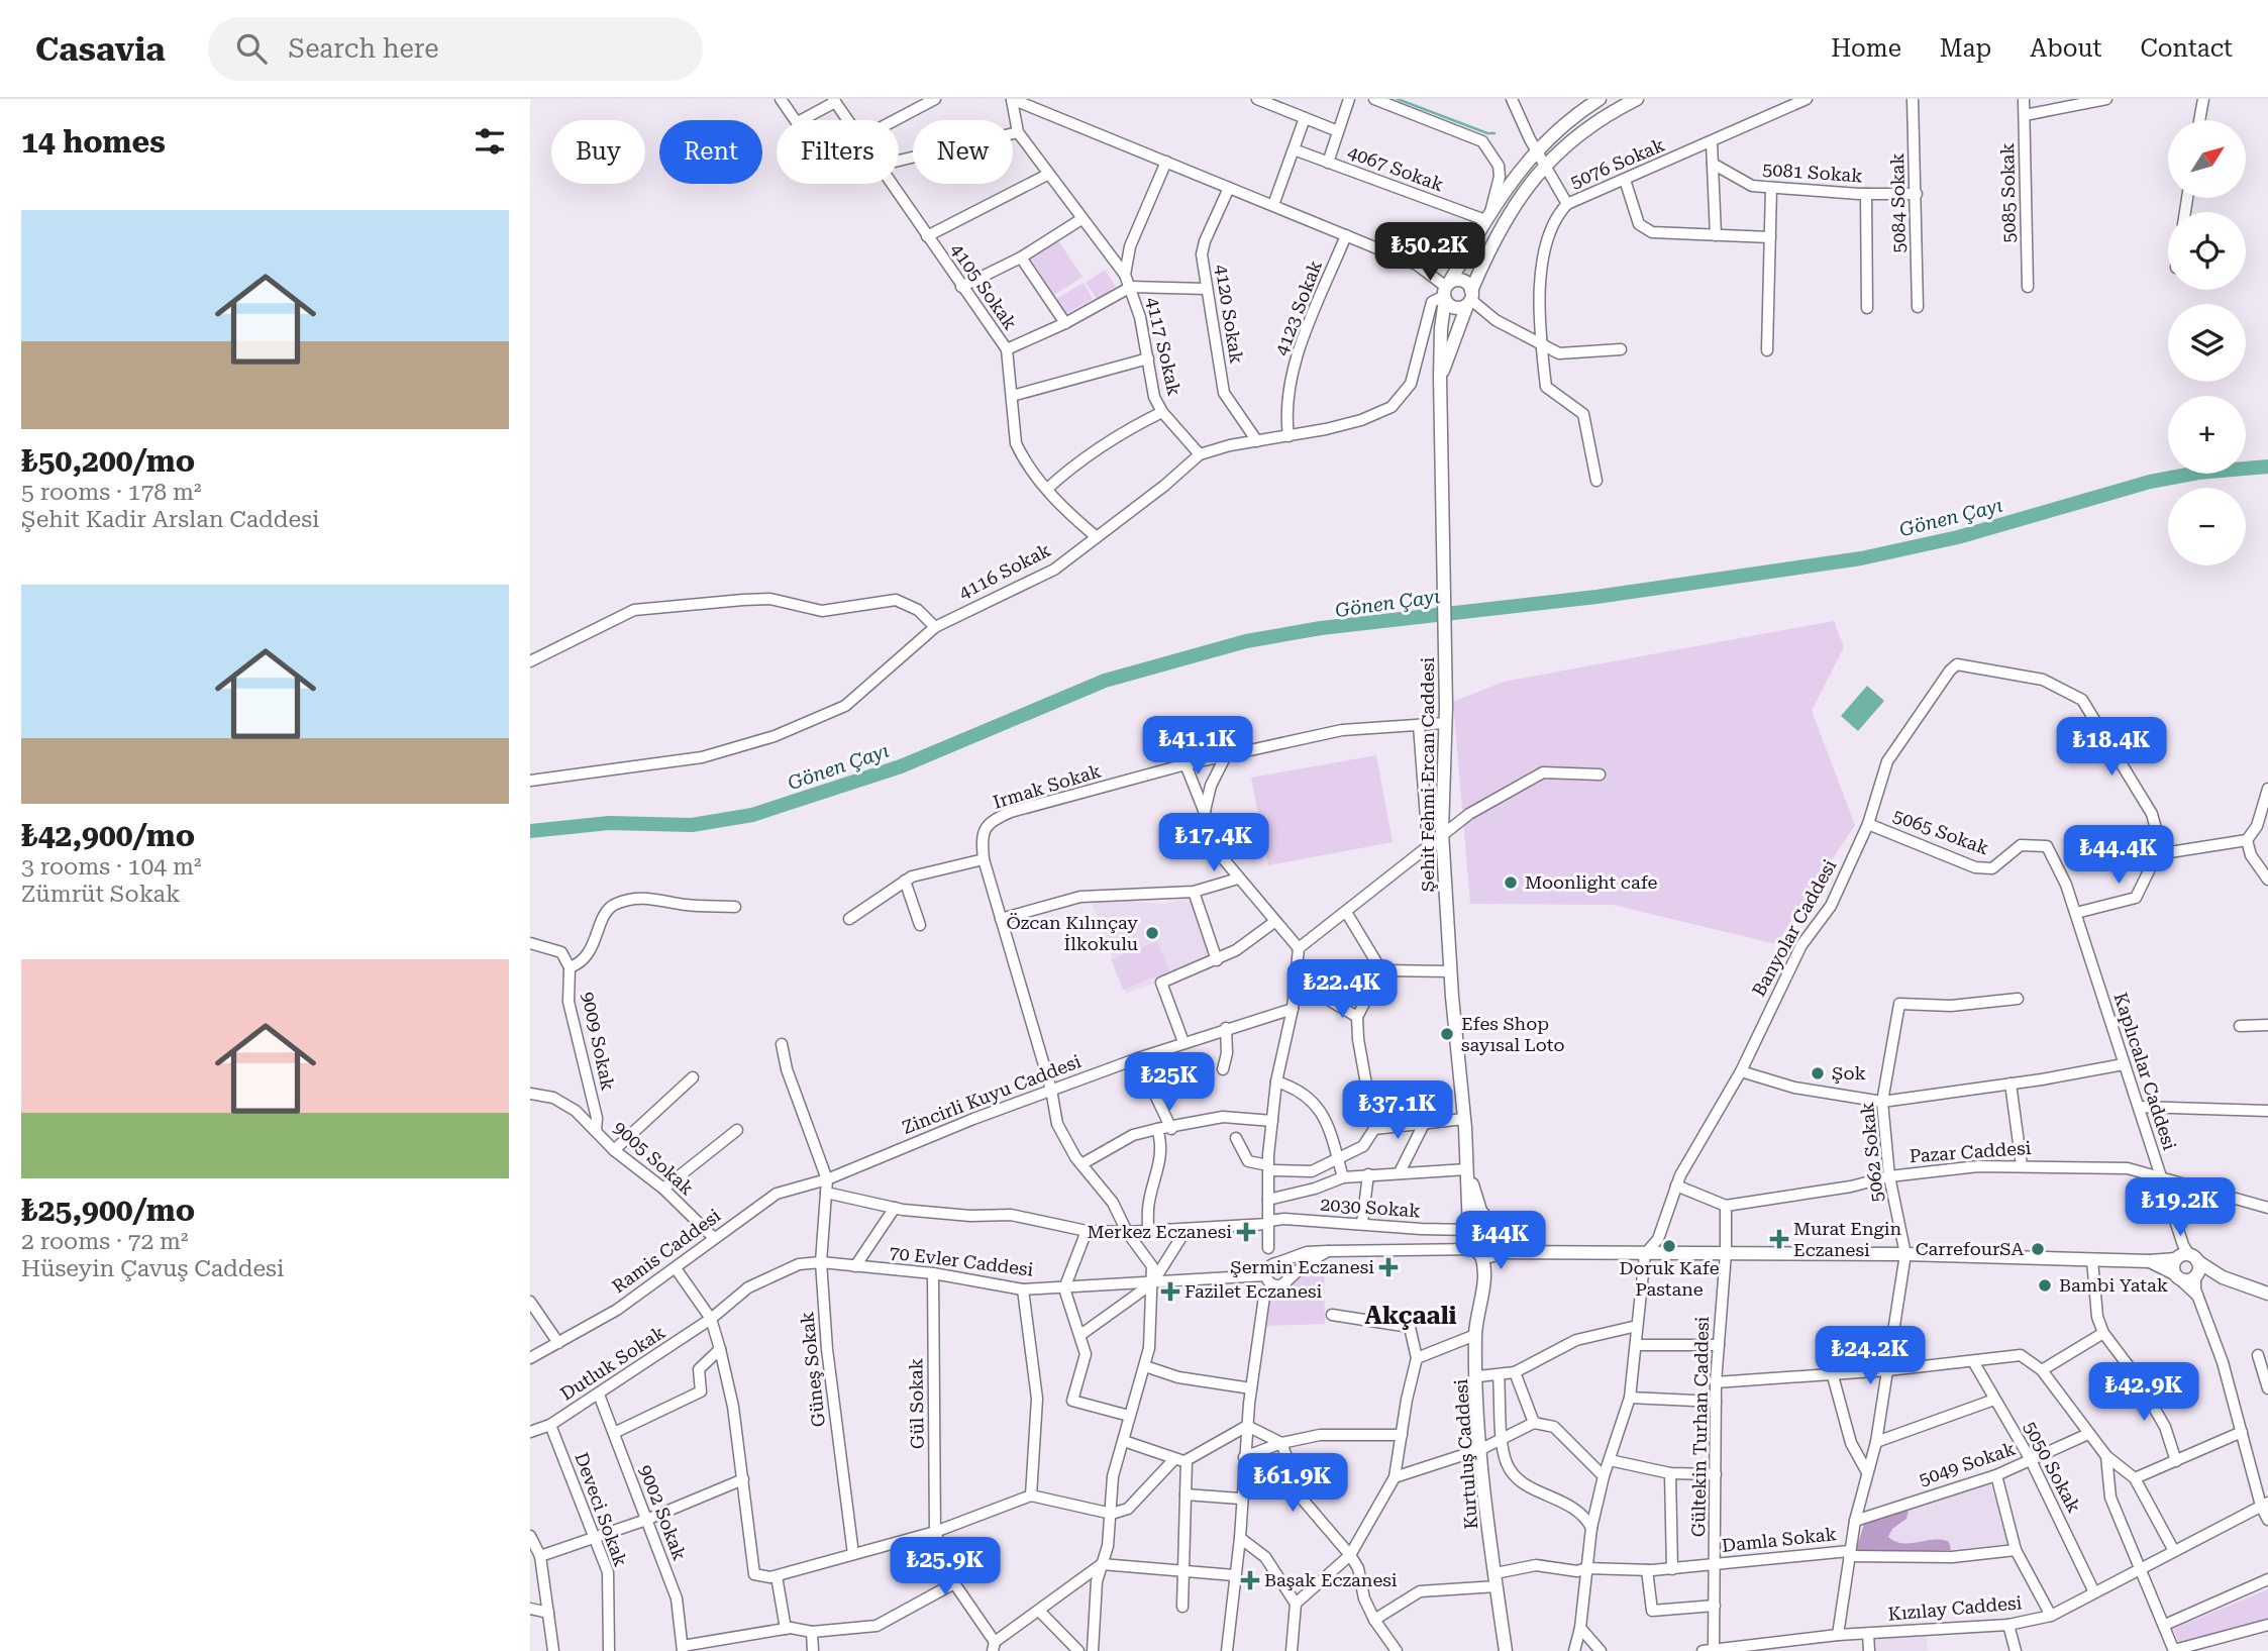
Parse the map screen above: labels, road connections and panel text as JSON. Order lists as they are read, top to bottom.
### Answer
{
  "streets": {
    "main road": ["Şehit Fehmi Ercan Caddesi", "Kurtuluş Caddesi"],
    "street": [
      "5076 Sokak",
      "4067 Sokak",
      "5081 Sokak",
      "5085 Sokak",
      "5084 Sokak",
      "4105 Sokak",
      "4123 Sokak",
      "4120 Sokak",
      "4117 Sokak",
      "4116 Sokak",
      "Irmak Sokak",
      "5065 Sokak",
      "Banyolar Caddesi",
      "9009 Sokak",
      "Kaplıcalar Caddesi",
      "Zincirli Kuyu Caddesi",
      "5062 Sokak",
      "Pazar Caddesi",
      "9005 Sokak",
      "2030 Sokak",
      "Ramis Caddesi",
      "70 Evler Caddesi",
      "Dutluk Sokak",
      "Güneş Sokak",
      "Gül Sokak",
      "Gültekin Turhan Caddesi",
      "5049 Sokak",
      "5050 Sokak",
      "Deveci Sokak",
      "9002 Sokak",
      "Damla Sokak",
      "Kızılay Caddesi"
    ]
  },
  "crossings": [
    ["5081 Sokak", "5084 Sokak"],
    ["4105 Sokak", "4116 Sokak"],
    ["4123 Sokak", "4116 Sokak"],
    ["4120 Sokak", "4116 Sokak"],
    ["4117 Sokak", "4116 Sokak"],
    ["4116 Sokak", "Şehit Fehmi Ercan Caddesi"],
    ["Şehit Fehmi Ercan Caddesi", "Irmak Sokak"],
    ["Şehit Fehmi Ercan Caddesi", "2030 Sokak"],
    ["Şehit Fehmi Ercan Caddesi", "70 Evler Caddesi"],
    ["Şehit Fehmi Ercan Caddesi", "Kurtuluş Caddesi"],
    ["Irmak Sokak", "Zincirli Kuyu Caddesi"],
    ["Irmak Sokak", "2030 Sokak"],
    ["Irmak Sokak", "70 Evler Caddesi"],
    ["5065 Sokak", "Banyolar Caddesi"],
    ["5065 Sokak", "Kaplıcalar Caddesi"],
    ["9009 Sokak", "9005 Sokak"],
    ["Kaplıcalar Caddesi", "Pazar Caddesi"],
    ["Zincirli Kuyu Caddesi", "Ramis Caddesi"],
    ["Zincirli Kuyu Caddesi", "Güneş Sokak"],
    ["5062 Sokak", "Pazar Caddesi"],
    ["Pazar Caddesi", "Gültekin Turhan Caddesi"],
    ["9005 Sokak", "Ramis Caddesi"],
    ["2030 Sokak", "Güneş Sokak"],
    ["Ramis Caddesi", "Güneş Sokak"],
    ["70 Evler Caddesi", "Dutluk Sokak"],
    ["70 Evler Caddesi", "Güneş Sokak"],
    ["70 Evler Caddesi", "Gül Sokak"],
    ["70 Evler Caddesi", "Kurtuluş Caddesi"],
    ["Dutluk Sokak", "Deveci Sokak"],
    ["Dutluk Sokak", "9002 Sokak"],
    ["Gültekin Turhan Caddesi", "Damla Sokak"],
    ["Gültekin Turhan Caddesi", "Kızılay Caddesi"],
    ["Kurtuluş Caddesi", "Damla Sokak"],
    ["5049 Sokak", "5050 Sokak"],
    ["5050 Sokak", "Kızılay Caddesi"]
  ],
  "districts": ["Akçaali"],
  "water": ["Gönen Çayı"],
  "places": {
    "other": [
      "Moonlight cafe",
      "Özcan Kılınçay İlkokulu",
      "Efes Shop sayısal Loto",
      "Şok",
      "Doruk Kafe Pastane",
      "CarrefourSA",
      "Bambi Yatak"
    ],
    "health": [
      "Merkez Eczanesi",
      "Murat Engin Eczanesi",
      "Şermin Eczanesi",
      "Fazilet Eczanesi",
      "Başak Eczanesi"
    ]
  },
  "north": "top right",
  "page": {
    "header": "Casavia",
    "search": "Search here",
    "nav": [
      "Home",
      "Map",
      "About",
      "Contact"
    ],
    "heading": "14 homes",
    "map_buttons": ["+", "−"],
    "chip": [
      "Buy",
      "Rent",
      "Filters",
      "New"
    ],
    "list": [
      {
        "name": "₺50,200/mo",
        "note": "5 rooms · 178 m² · Şehit Kadir Arslan Caddesi"
      },
      {
        "name": "₺42,900/mo",
        "note": "3 rooms · 104 m² · Zümrüt Sokak"
      },
      {
        "name": "₺25,900/mo",
        "note": "2 rooms · 72 m² · Hüseyin Çavuş Caddesi"
      }
    ],
    "price": [
      "₺50.2K",
      "₺41.1K",
      "₺18.4K",
      "₺17.4K",
      "₺44.4K",
      "₺22.4K",
      "₺25K",
      "₺37.1K",
      "₺19.2K",
      "₺44K",
      "₺24.2K",
      "₺42.9K",
      "₺61.9K",
      "₺25.9K"
    ]
  }
}
